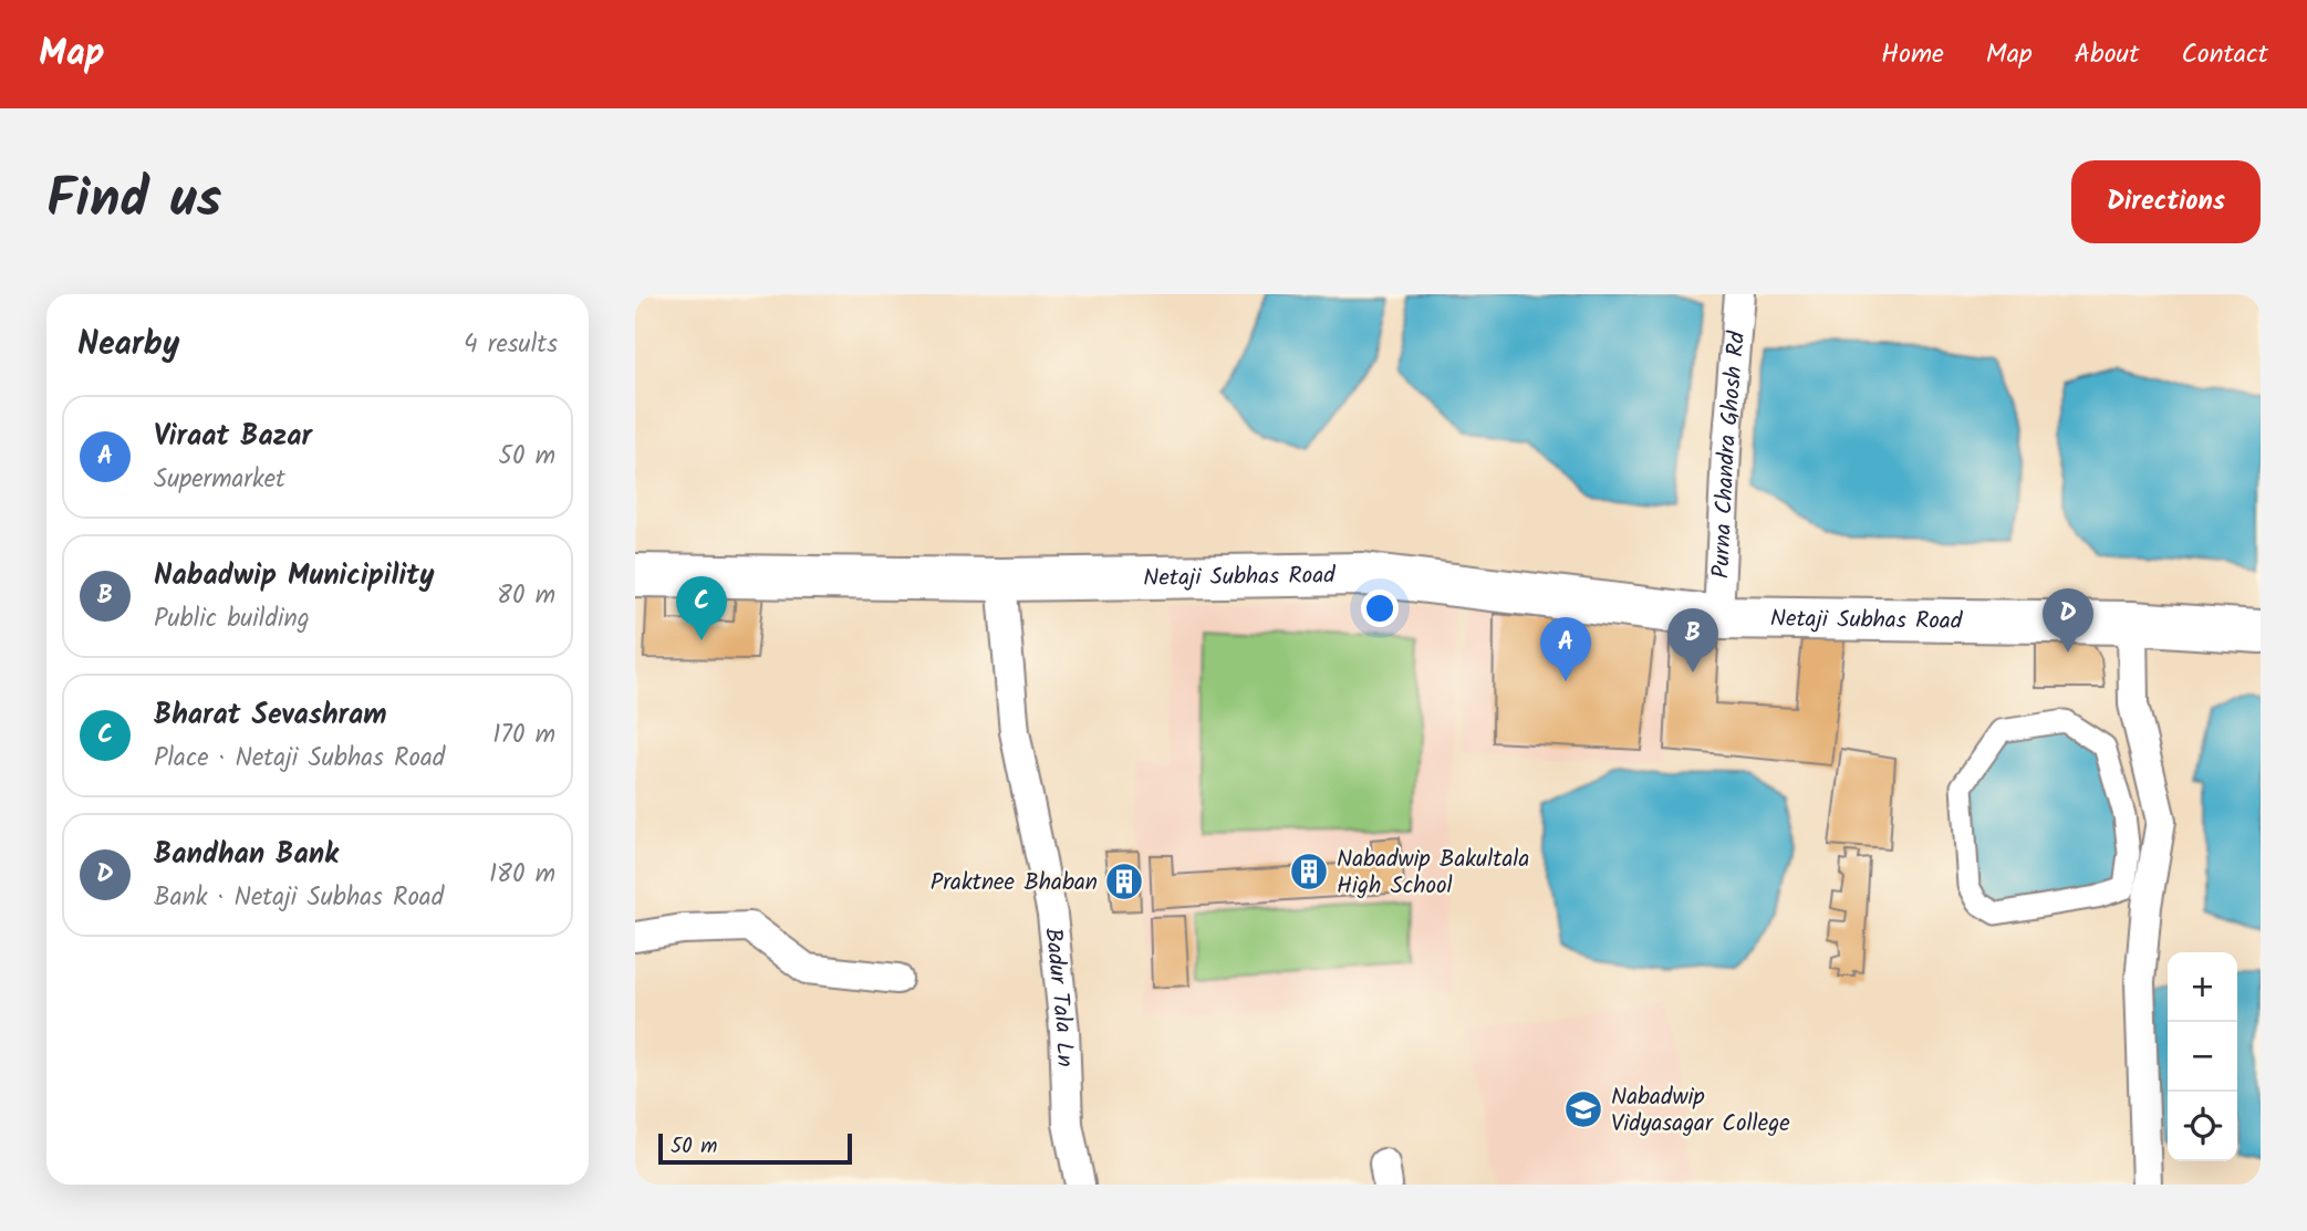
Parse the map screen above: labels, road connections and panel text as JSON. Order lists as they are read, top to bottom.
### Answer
{
  "streets": {
    "main road": ["Netaji Subhas Road"],
    "street": ["Purna Chandra Ghosh Rd", "Badur Tala Ln"]
  },
  "crossings": [
    ["Purna Chandra Ghosh Rd", "Netaji Subhas Road"],
    ["Netaji Subhas Road", "Badur Tala Ln"]
  ],
  "places": {
    "building": ["Nabadwip Bakultala High School", "Praktnee Bhaban"],
    "school or university": ["Nabadwip Vidyasagar College"]
  },
  "scale_bar": "50 m",
  "page": {
    "header": "Map",
    "nav": [
      "Home",
      "Map",
      "About",
      "Contact"
    ],
    "title": "Find us",
    "buttons": "Directions",
    "heading": ["Nearby", "4 results"],
    "list": [
      {
        "mark": "A",
        "name": "Viraat Bazar",
        "note": "Supermarket",
        "value": "50 m"
      },
      {
        "mark": "B",
        "name": "Nabadwip Municipility",
        "note": "Public building",
        "value": "80 m"
      },
      {
        "mark": "C",
        "name": "Bharat Sevashram",
        "note": "Place · Netaji Subhas Road",
        "value": "170 m"
      },
      {
        "mark": "D",
        "name": "Bandhan Bank",
        "note": "Bank · Netaji Subhas Road",
        "value": "180 m"
      }
    ],
    "pins": [
      "C",
      "D",
      "B",
      "A"
    ],
    "map_buttons": ["+", "−"],
    "scale": "50 m"
  }
}
